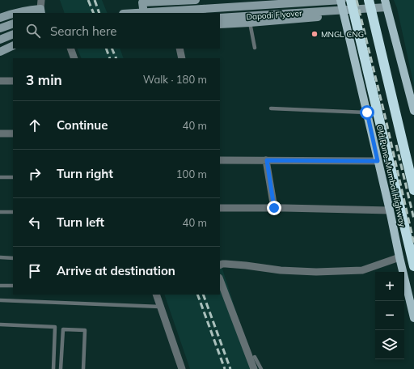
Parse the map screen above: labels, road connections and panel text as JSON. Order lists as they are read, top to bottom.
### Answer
{
  "streets": {
    "highway": ["Old Pune–Mumbai Highway"],
    "main road": ["Dapodi Flyover"]
  },
  "crossings": [
    ["Dapodi Flyover", "Old Pune–Mumbai Highway"]
  ],
  "places": ["MNGL CNG"],
  "page": {
    "search": "Search here",
    "heading": ["3 min", "Walk · 180 m"],
    "list": [
      ["Continue", "40 m"],
      ["Turn right", "100 m"],
      ["Turn left", "40 m"],
      "Arrive at destination"
    ],
    "map_buttons": ["+", "−"]
  }
}
